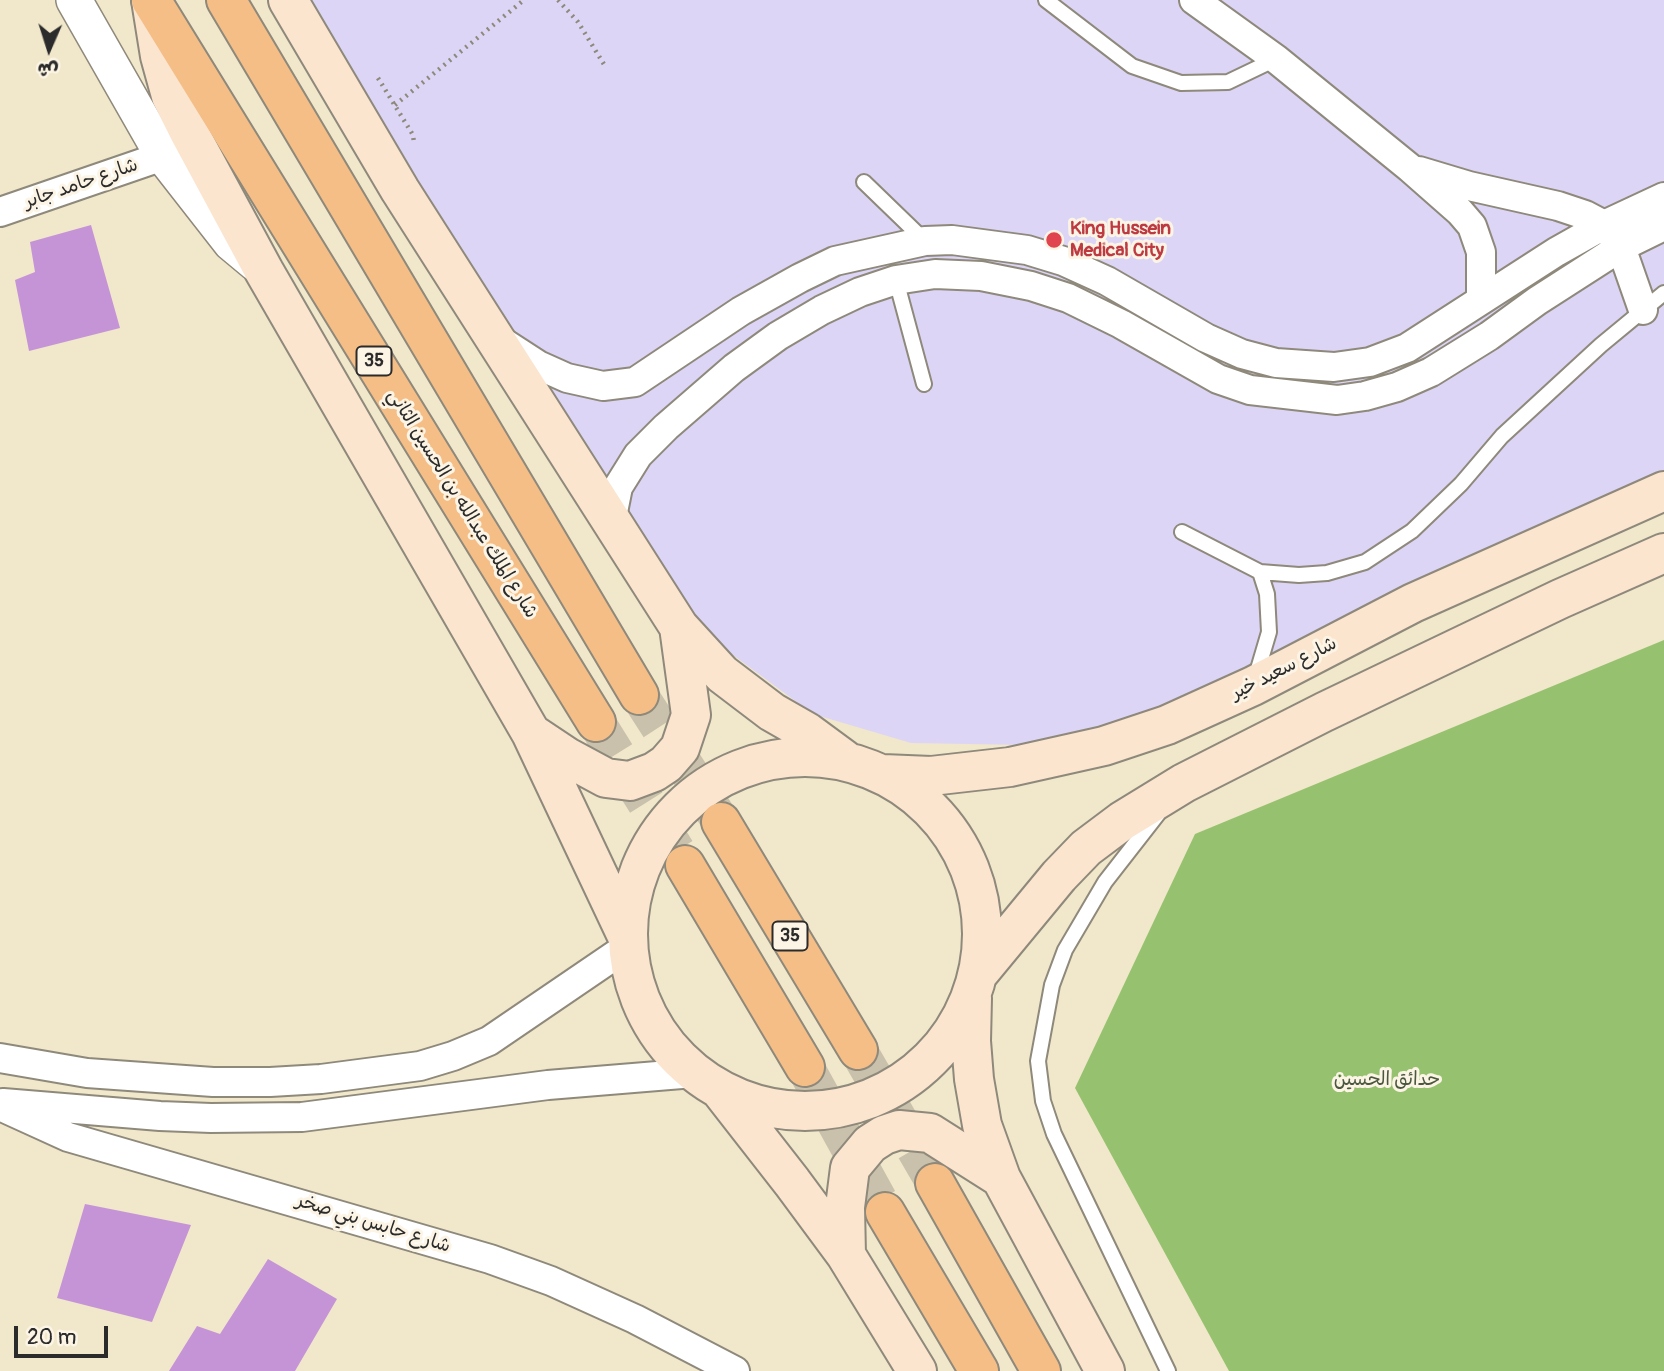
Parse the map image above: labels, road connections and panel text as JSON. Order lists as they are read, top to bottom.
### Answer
{
  "streets": {
    "highway": ["35", "شارع الملك عبدالله بن الحسين الثاني"],
    "main road": ["شارع سعيد خير"],
    "street": ["شارع حامد جابر", "شارع حابس بني صخر"]
  },
  "parks": ["حدائق الحسين"],
  "places": ["King Hussein Medical City"],
  "scale_bar": "20 m",
  "north": "bottom"
}
